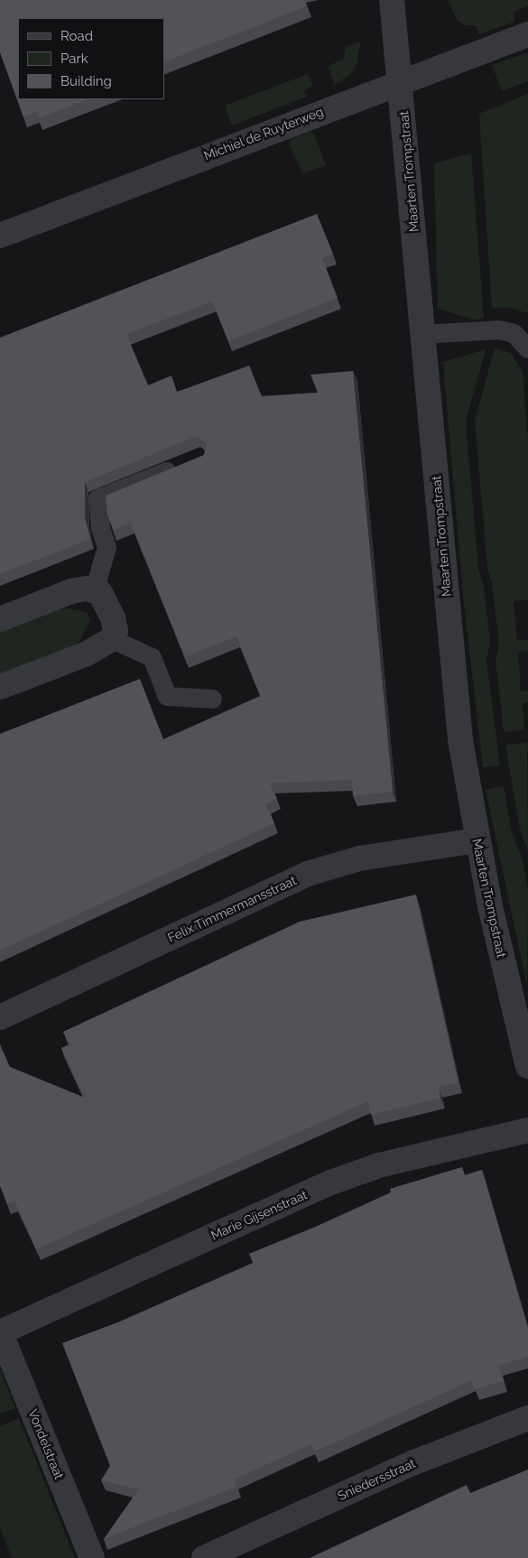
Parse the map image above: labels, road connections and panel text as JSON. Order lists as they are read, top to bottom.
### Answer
{
  "streets": {
    "street": [
      "Michiel de Ruyterweg",
      "Maarten Trompstraat",
      "Felix Timmermansstraat",
      "Marie Gijsenstraat",
      "Vondelstraat",
      "Sniedersstraat"
    ]
  },
  "crossings": [
    ["Michiel de Ruyterweg", "Maarten Trompstraat"],
    ["Maarten Trompstraat", "Felix Timmermansstraat"],
    ["Marie Gijsenstraat", "Vondelstraat"]
  ],
  "legend": ["Road", "Park", "Building"]
}
